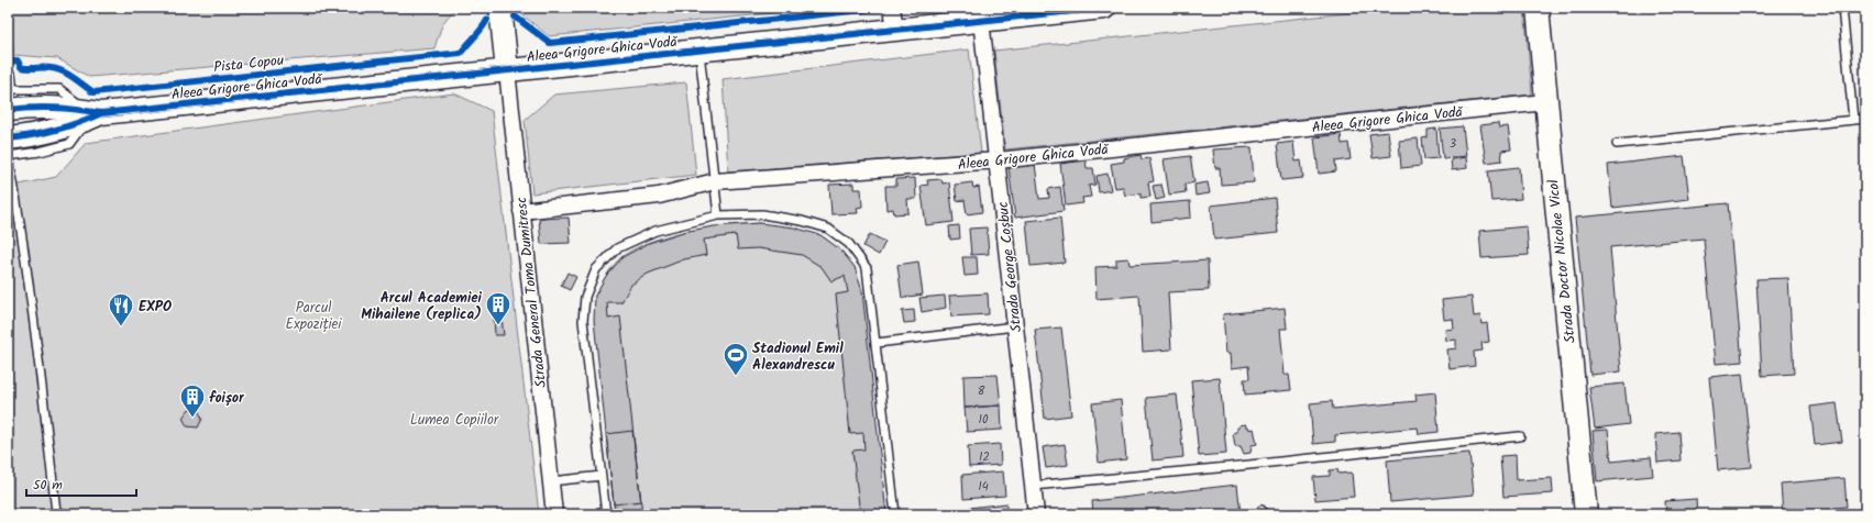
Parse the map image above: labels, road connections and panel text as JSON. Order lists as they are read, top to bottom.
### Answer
{
  "streets": {
    "main road": ["Aleea Grigore Ghica Vodă", "Strada Doctor Nicolae Vicol"],
    "street": ["Strada George Coșbuc", "Strada General Toma Dumitresc"],
    "cycle path": ["Pista Copou"]
  },
  "crossings": [
    ["Aleea Grigore Ghica Vodă", "Strada Doctor Nicolae Vicol"],
    ["Aleea Grigore Ghica Vodă", "Strada George Coșbuc"],
    ["Aleea Grigore Ghica Vodă", "Strada General Toma Dumitresc"]
  ],
  "parks": ["Parcul Expoziției", "Lumea Copiilor"],
  "places": {
    "building": ["Arcul Academiei Mihailene (replica)", "foișor"],
    "restaurant": ["EXPO"],
    "sports": ["Stadionul Emil Alexandrescu"]
  },
  "house_numbers": [
    "3",
    "8",
    "10",
    "12",
    "14"
  ],
  "scale_bar": "50 m"
}
